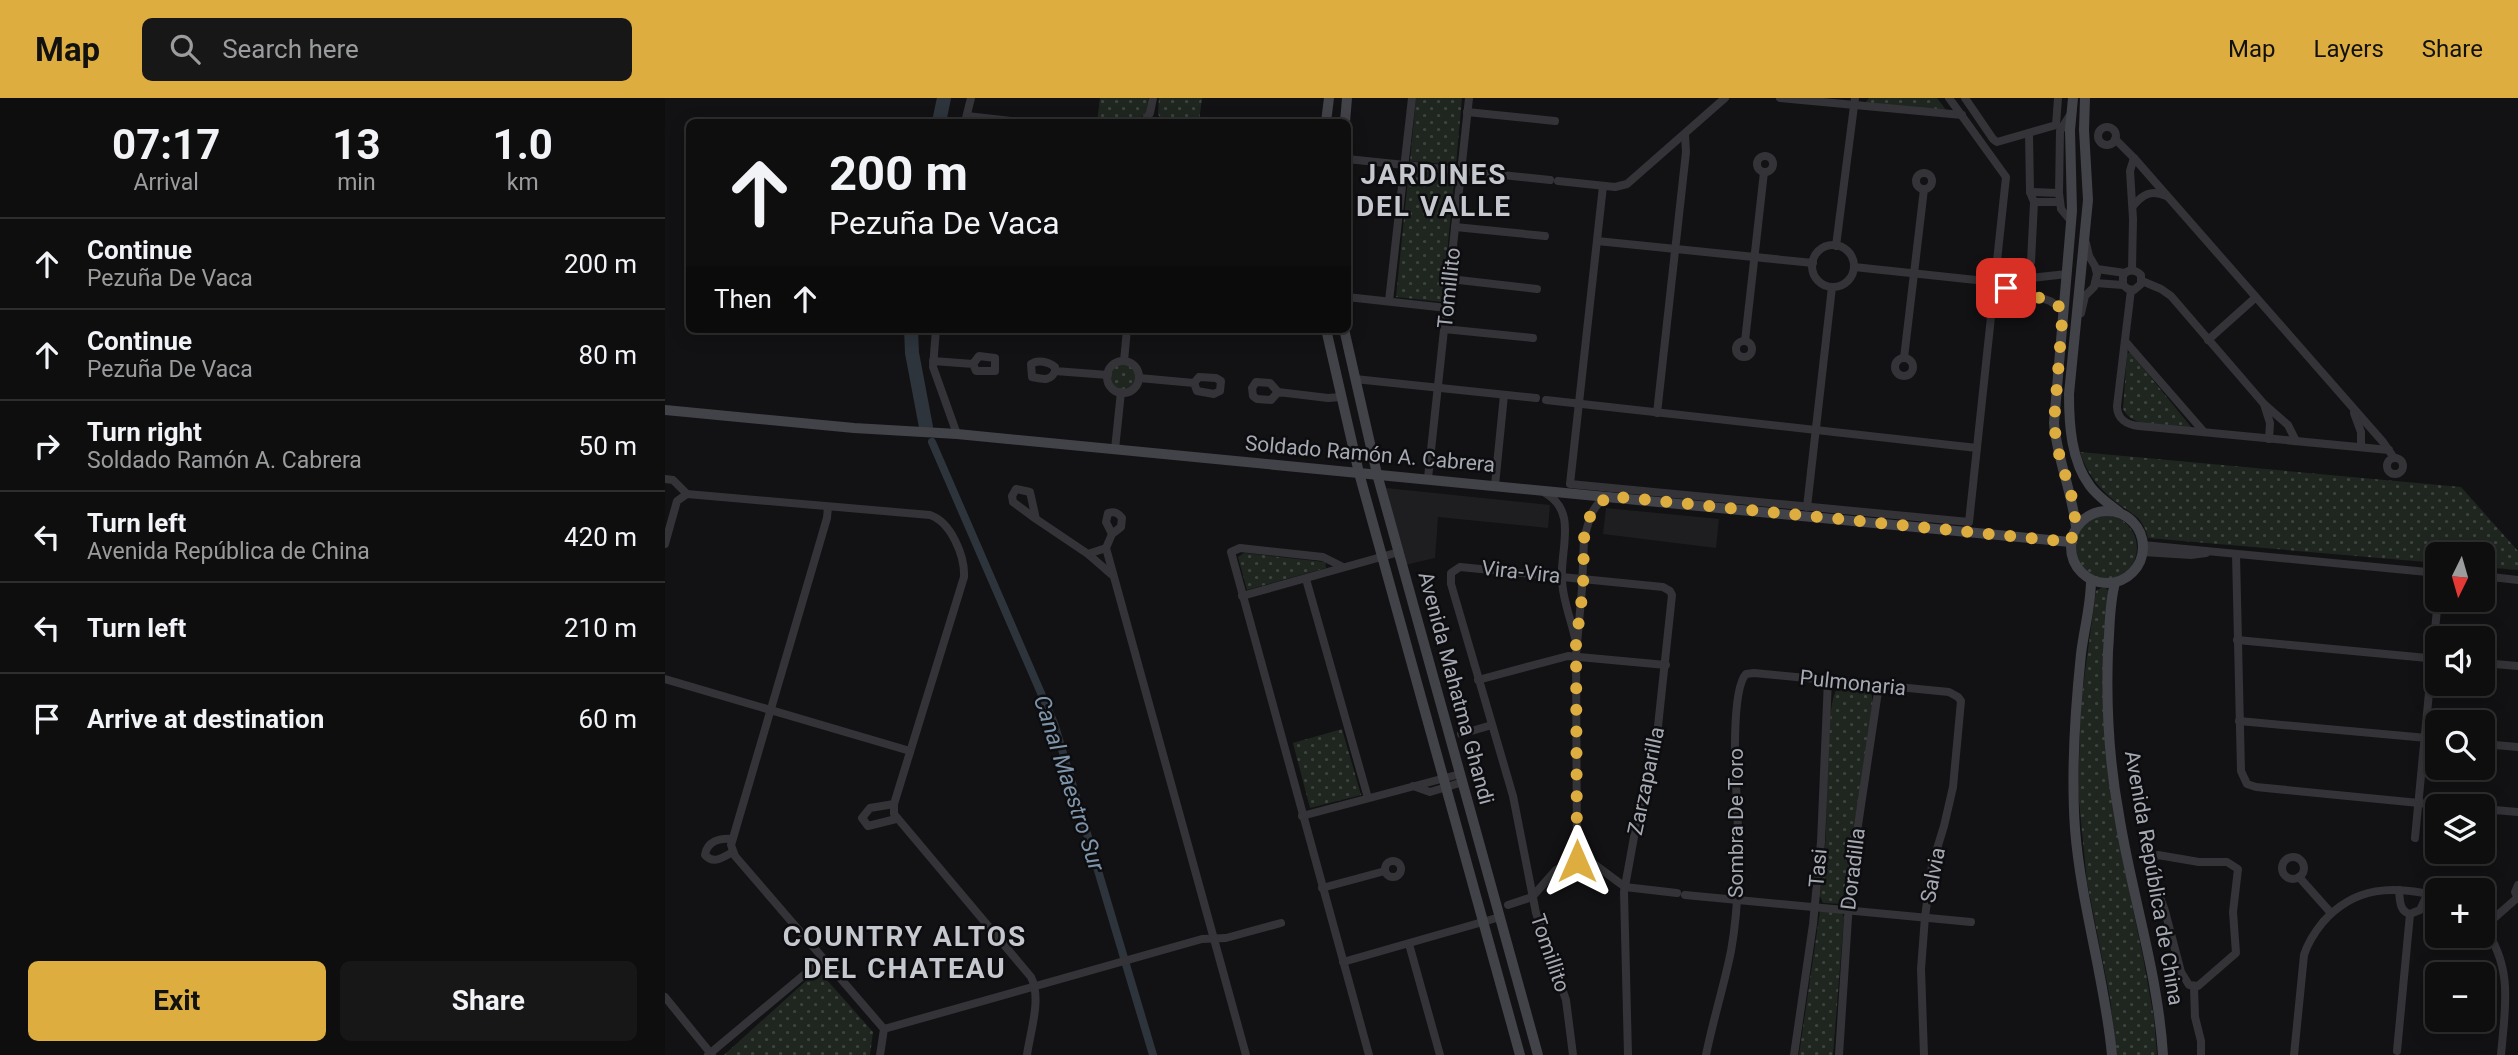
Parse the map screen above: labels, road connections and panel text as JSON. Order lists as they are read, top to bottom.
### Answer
{
  "streets": {
    "main road": ["Soldado Ramón A. Cabrera", "Avenida Mahatma Ghandi", "Avenida República de China"],
    "street": [
      "Tomillito",
      "Vira-Vira",
      "Pulmonaria",
      "Zarzaparilla",
      "Sombra De Toro",
      "Tasi",
      "Doradilla",
      "Salvia"
    ]
  },
  "crossings": [
    ["Tomillito", "Soldado Ramón A. Cabrera"],
    ["Tomillito", "Vira-Vira"],
    ["Soldado Ramón A. Cabrera", "Avenida Mahatma Ghandi"],
    ["Soldado Ramón A. Cabrera", "Avenida República de China"],
    ["Vira-Vira", "Zarzaparilla"],
    ["Pulmonaria", "Sombra De Toro"],
    ["Pulmonaria", "Tasi"],
    ["Pulmonaria", "Doradilla"],
    ["Pulmonaria", "Salvia"]
  ],
  "districts": ["JARDINES DEL VALLE", "COUNTRY ALTOS DEL CHATEAU"],
  "water": ["Canal Maestro Sur"],
  "north": "bottom",
  "page": {
    "header": "Map",
    "search": "Search here",
    "nav": ["Map", "Layers", "Share"],
    "eta": [
      "07:17",
      "Arrival",
      "13",
      "min",
      "1.0",
      "km"
    ],
    "turn": ["200 m", "Pezuña De Vaca"],
    "list": [
      {
        "name": "Continue",
        "note": "Pezuña De Vaca",
        "value": "200 m"
      },
      {
        "name": "Continue",
        "note": "Pezuña De Vaca",
        "value": "80 m"
      },
      {
        "name": "Turn right",
        "note": "Soldado Ramón A. Cabrera",
        "value": "50 m"
      },
      {
        "name": "Turn left",
        "note": "Avenida República de China",
        "value": "420 m"
      },
      {
        "name": "Turn left",
        "value": "210 m"
      },
      {
        "name": "Arrive at destination",
        "value": "60 m"
      }
    ],
    "then": "Then",
    "map_buttons": ["+", "−"],
    "buttons": ["Exit", "Share"]
  }
}
